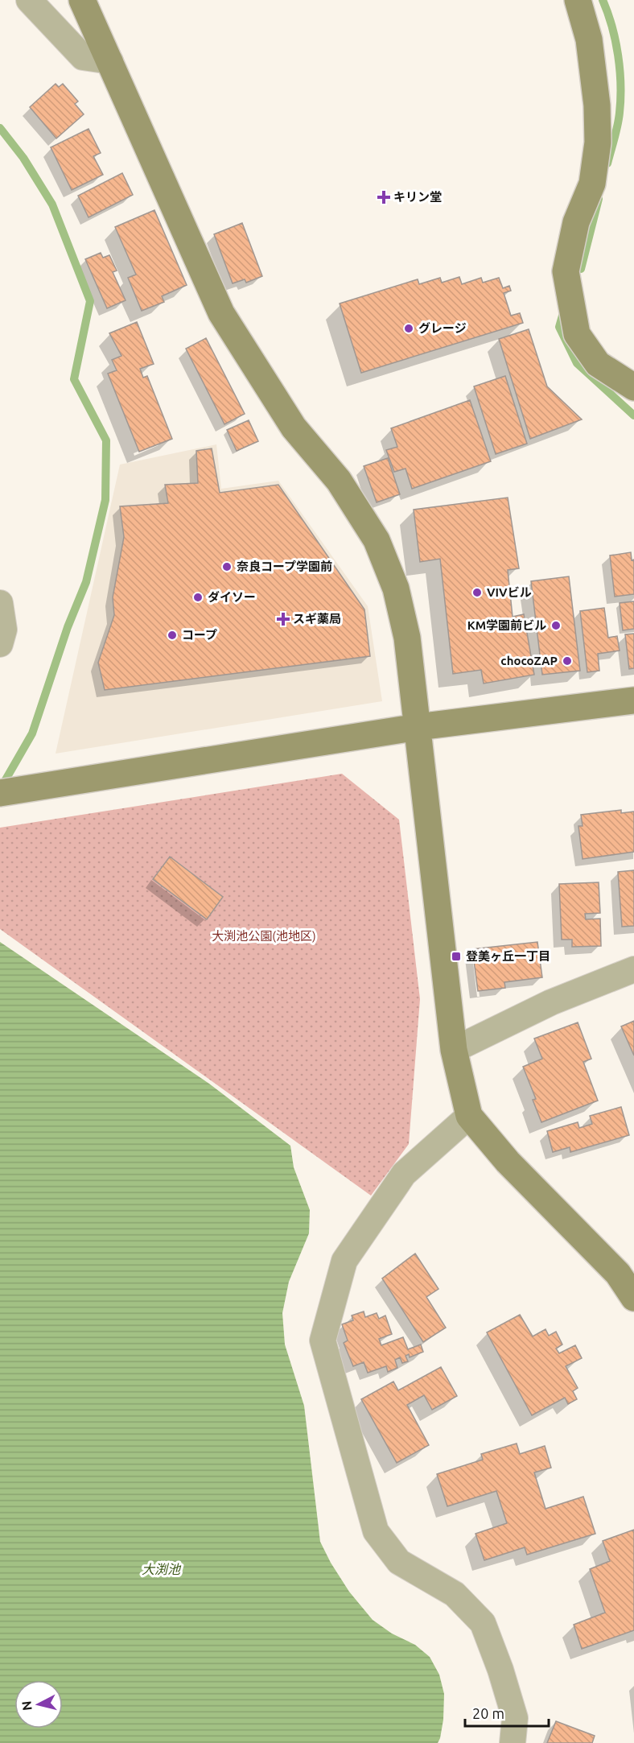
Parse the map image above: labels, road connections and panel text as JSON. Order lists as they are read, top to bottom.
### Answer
{
  "water": ["大渕池"],
  "parks": ["大渕池公園(池地区)"],
  "places": {
    "health": ["キリン堂", "スギ薬局"],
    "other": [
      "グレージ",
      "奈良コープ学園前",
      "VIVビル",
      "ダイソー",
      "KM学園前ビル",
      "コープ",
      "chocoZAP"
    ],
    "transit": ["登美ヶ丘一丁目"]
  },
  "scale_bar": "20 m",
  "north": "left"
}
